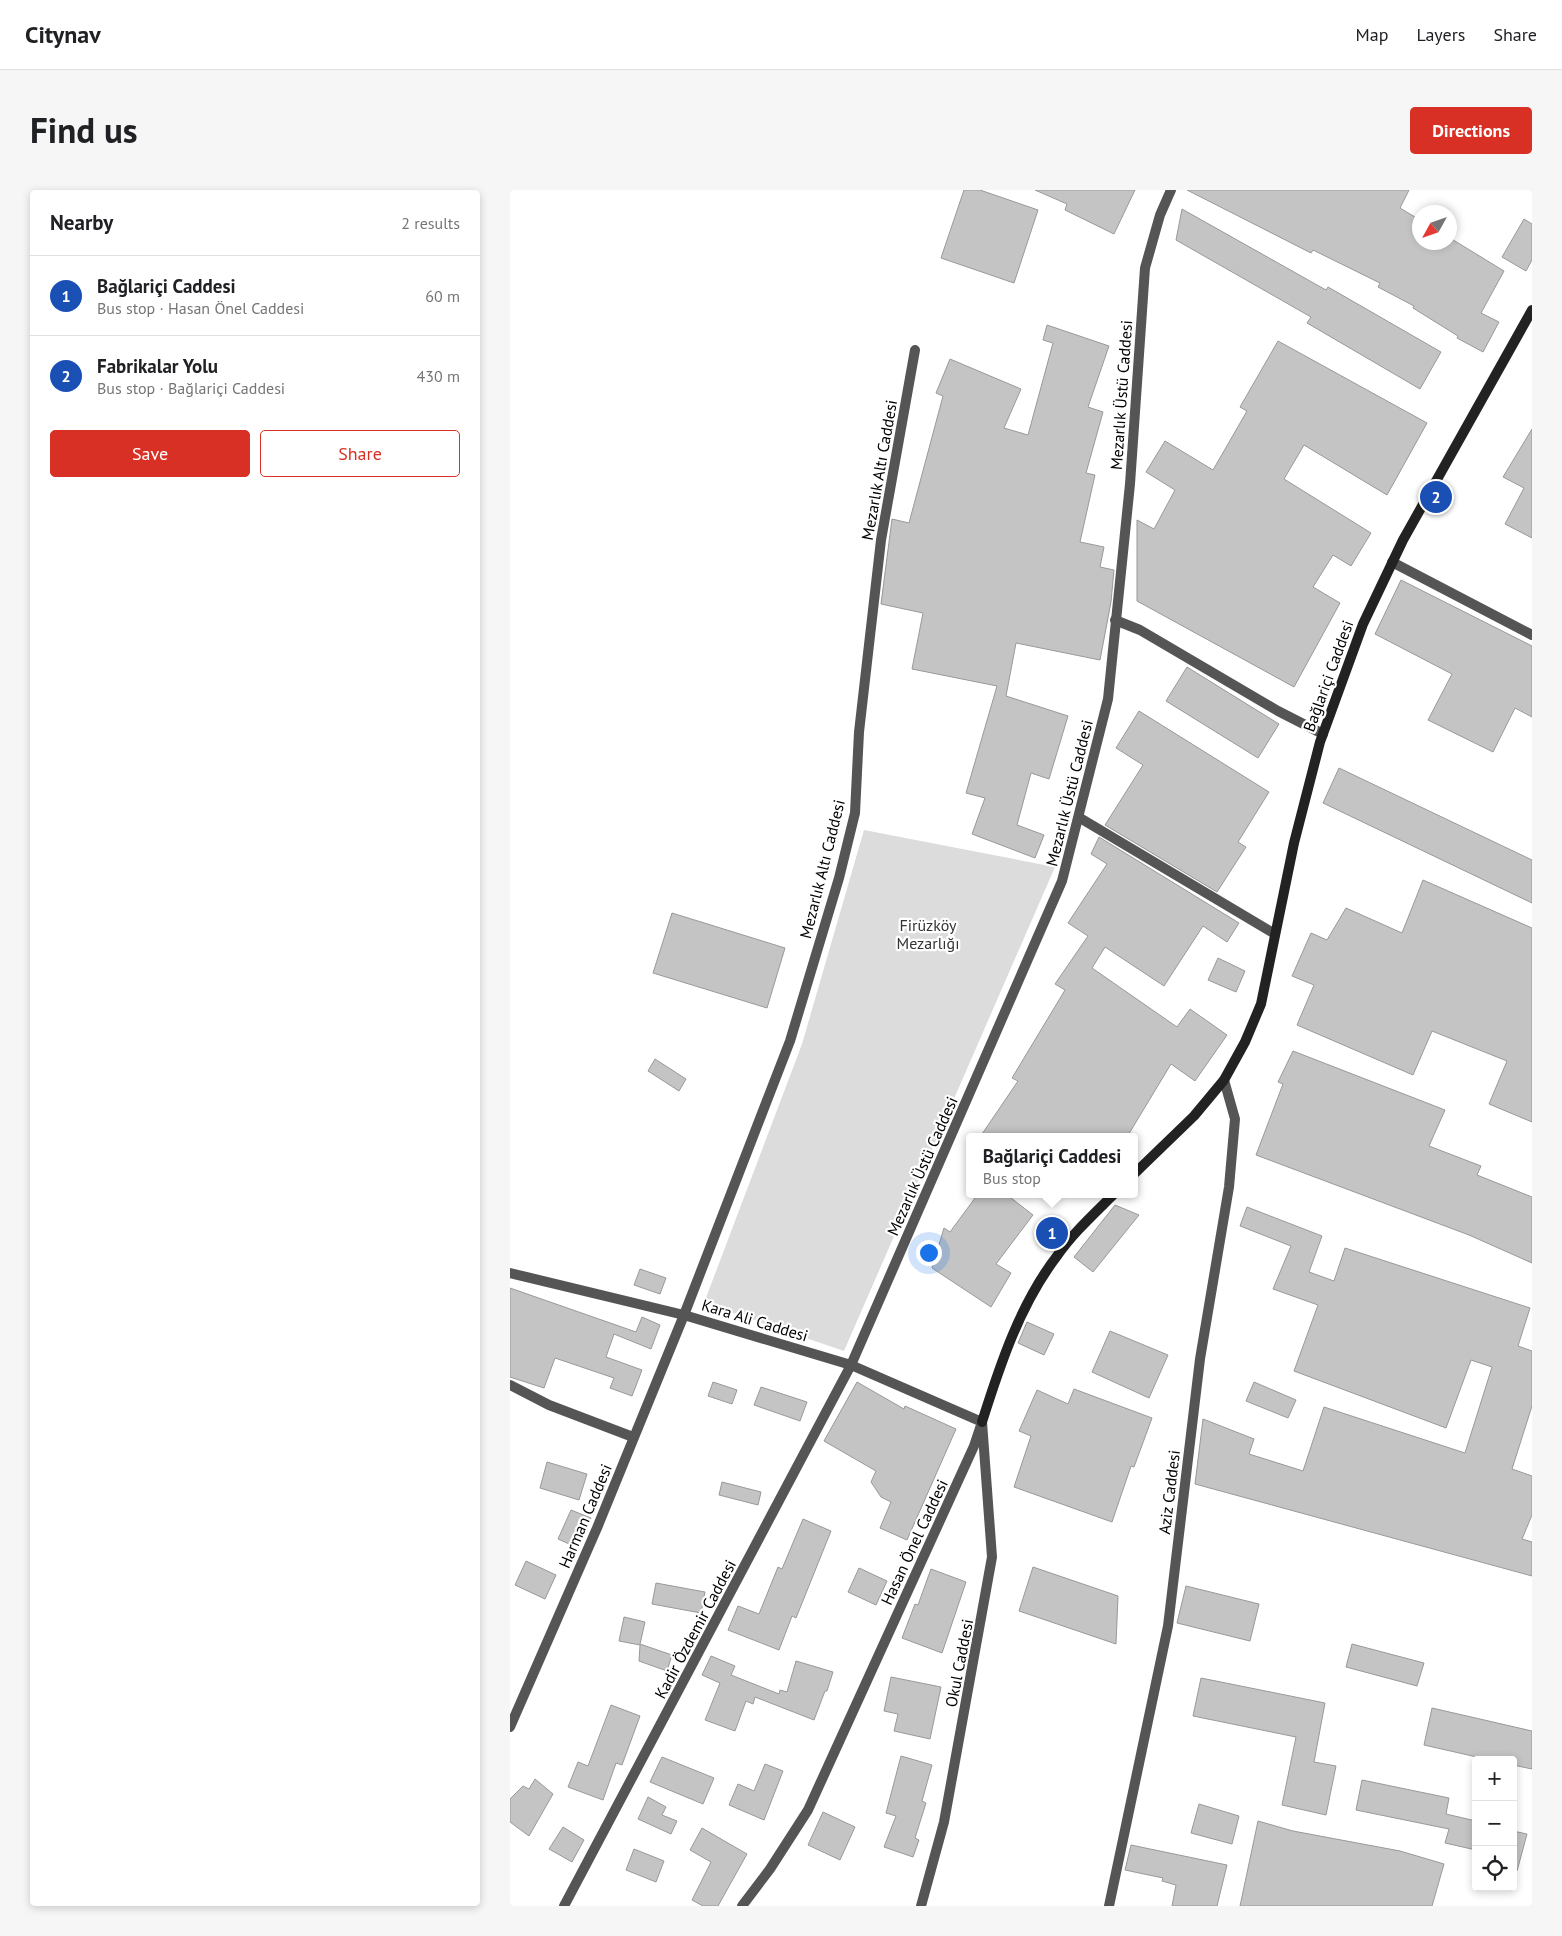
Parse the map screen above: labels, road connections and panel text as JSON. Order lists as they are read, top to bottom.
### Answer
{
  "streets": {
    "main road": ["Bağlariçi Caddesi", "Hasan Önel Caddesi"],
    "street": [
      "Mezarlık Üstü Caddesi",
      "Mezarlık Altı Caddesi",
      "Kara Ali Caddesi",
      "Aziz Caddesi",
      "Harman Caddesi",
      "Kadir Özdemir Caddesi",
      "Okul Caddesi"
    ]
  },
  "crossings": [
    ["Mezarlık Üstü Caddesi", "Kara Ali Caddesi"],
    ["Mezarlık Üstü Caddesi", "Kadir Özdemir Caddesi"],
    ["Mezarlık Altı Caddesi", "Kara Ali Caddesi"],
    ["Mezarlık Altı Caddesi", "Harman Caddesi"],
    ["Bağlariçi Caddesi", "Aziz Caddesi"],
    ["Kara Ali Caddesi", "Harman Caddesi"],
    ["Kara Ali Caddesi", "Hasan Önel Caddesi"],
    ["Kara Ali Caddesi", "Kadir Özdemir Caddesi"],
    ["Kara Ali Caddesi", "Okul Caddesi"],
    ["Hasan Önel Caddesi", "Okul Caddesi"]
  ],
  "parks": ["Firüzköy Mezarlığı"],
  "north": "bottom left",
  "page": {
    "header": "Citynav",
    "nav": ["Map", "Layers", "Share"],
    "title": "Find us",
    "buttons": [
      "Directions",
      ["Save", "Share"]
    ],
    "heading": ["Nearby", "2 results"],
    "list": [
      {
        "mark": "1",
        "name": "Bağlariçi Caddesi",
        "note": "Bus stop · Hasan Önel Caddesi",
        "value": "60 m"
      },
      {
        "mark": "2",
        "name": "Fabrikalar Yolu",
        "note": "Bus stop · Bağlariçi Caddesi",
        "value": "430 m"
      }
    ],
    "pins": ["2", "1"],
    "popup": ["Bağlariçi Caddesi", "Bus stop"],
    "map_buttons": ["+", "−"]
  }
}
